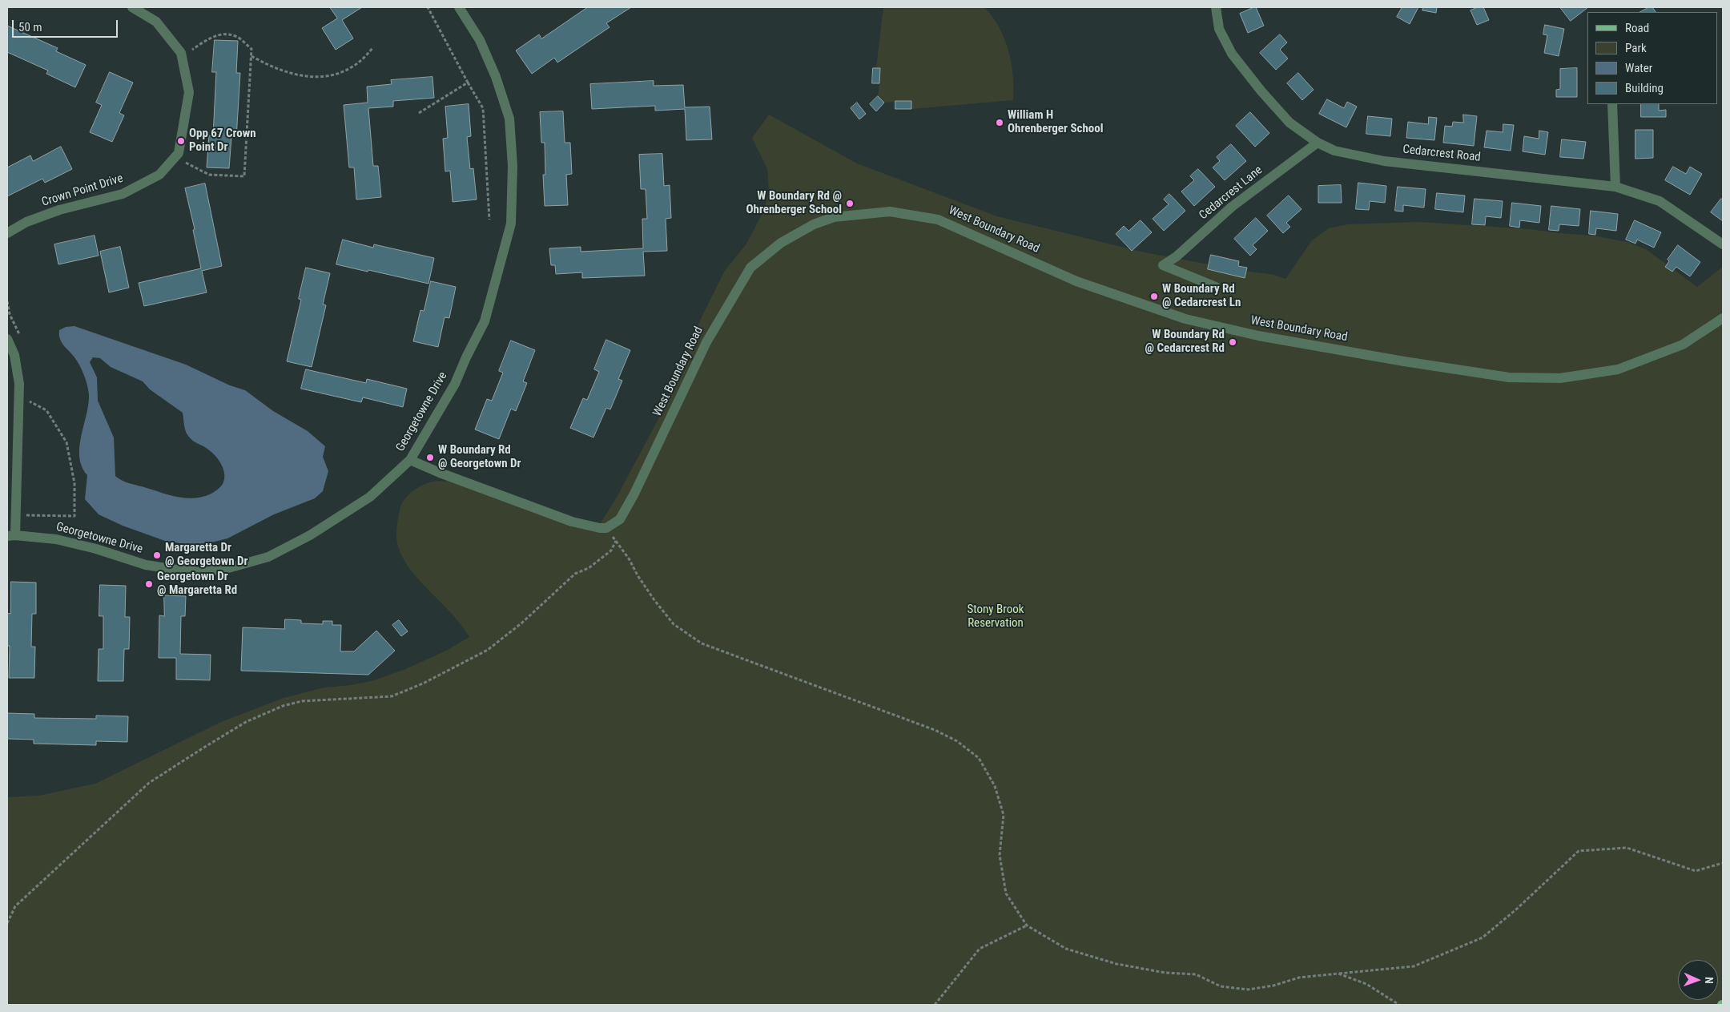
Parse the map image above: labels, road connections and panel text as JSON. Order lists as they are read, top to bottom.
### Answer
{
  "streets": {
    "street": [
      "Cedarcrest Road",
      "Crown Point Drive",
      "Cedarcrest Lane",
      "West Boundary Road",
      "Georgetowne Drive"
    ]
  },
  "crossings": [
    ["Cedarcrest Road", "Cedarcrest Lane"]
  ],
  "parks": ["Stony Brook Reservation"],
  "places": [
    "William H Ohrenberger School",
    "Opp 67 Crown Point Dr",
    "W Boundary Rd @ Ohrenberger School",
    "W Boundary Rd @ Cedarcrest Ln",
    "W Boundary Rd @ Cedarcrest Rd",
    "W Boundary Rd @ Georgetown Dr",
    "Margaretta Dr @ Georgetown Dr",
    "Georgetown Dr @ Margaretta Rd"
  ],
  "legend": [
    "Road",
    "Park",
    "Water",
    "Building"
  ],
  "scale_bar": "50 m",
  "north": "right"
}
